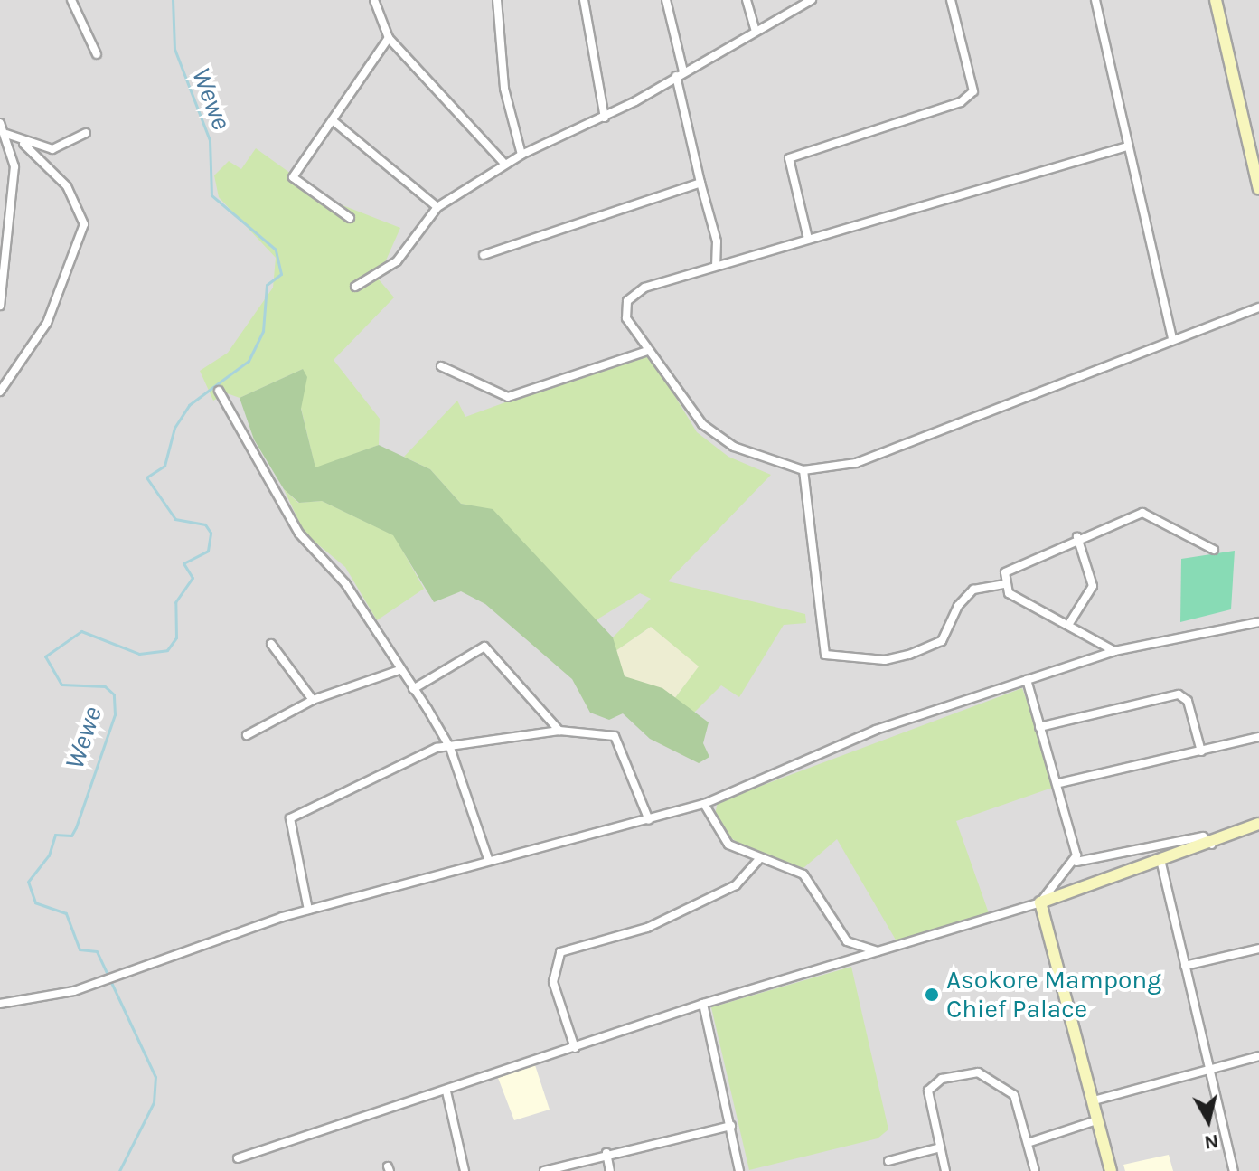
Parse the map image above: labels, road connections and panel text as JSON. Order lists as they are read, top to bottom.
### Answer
{
  "water": ["Wewe"],
  "places": ["Asokore Mampong Chief Palace"],
  "north": "bottom"
}
